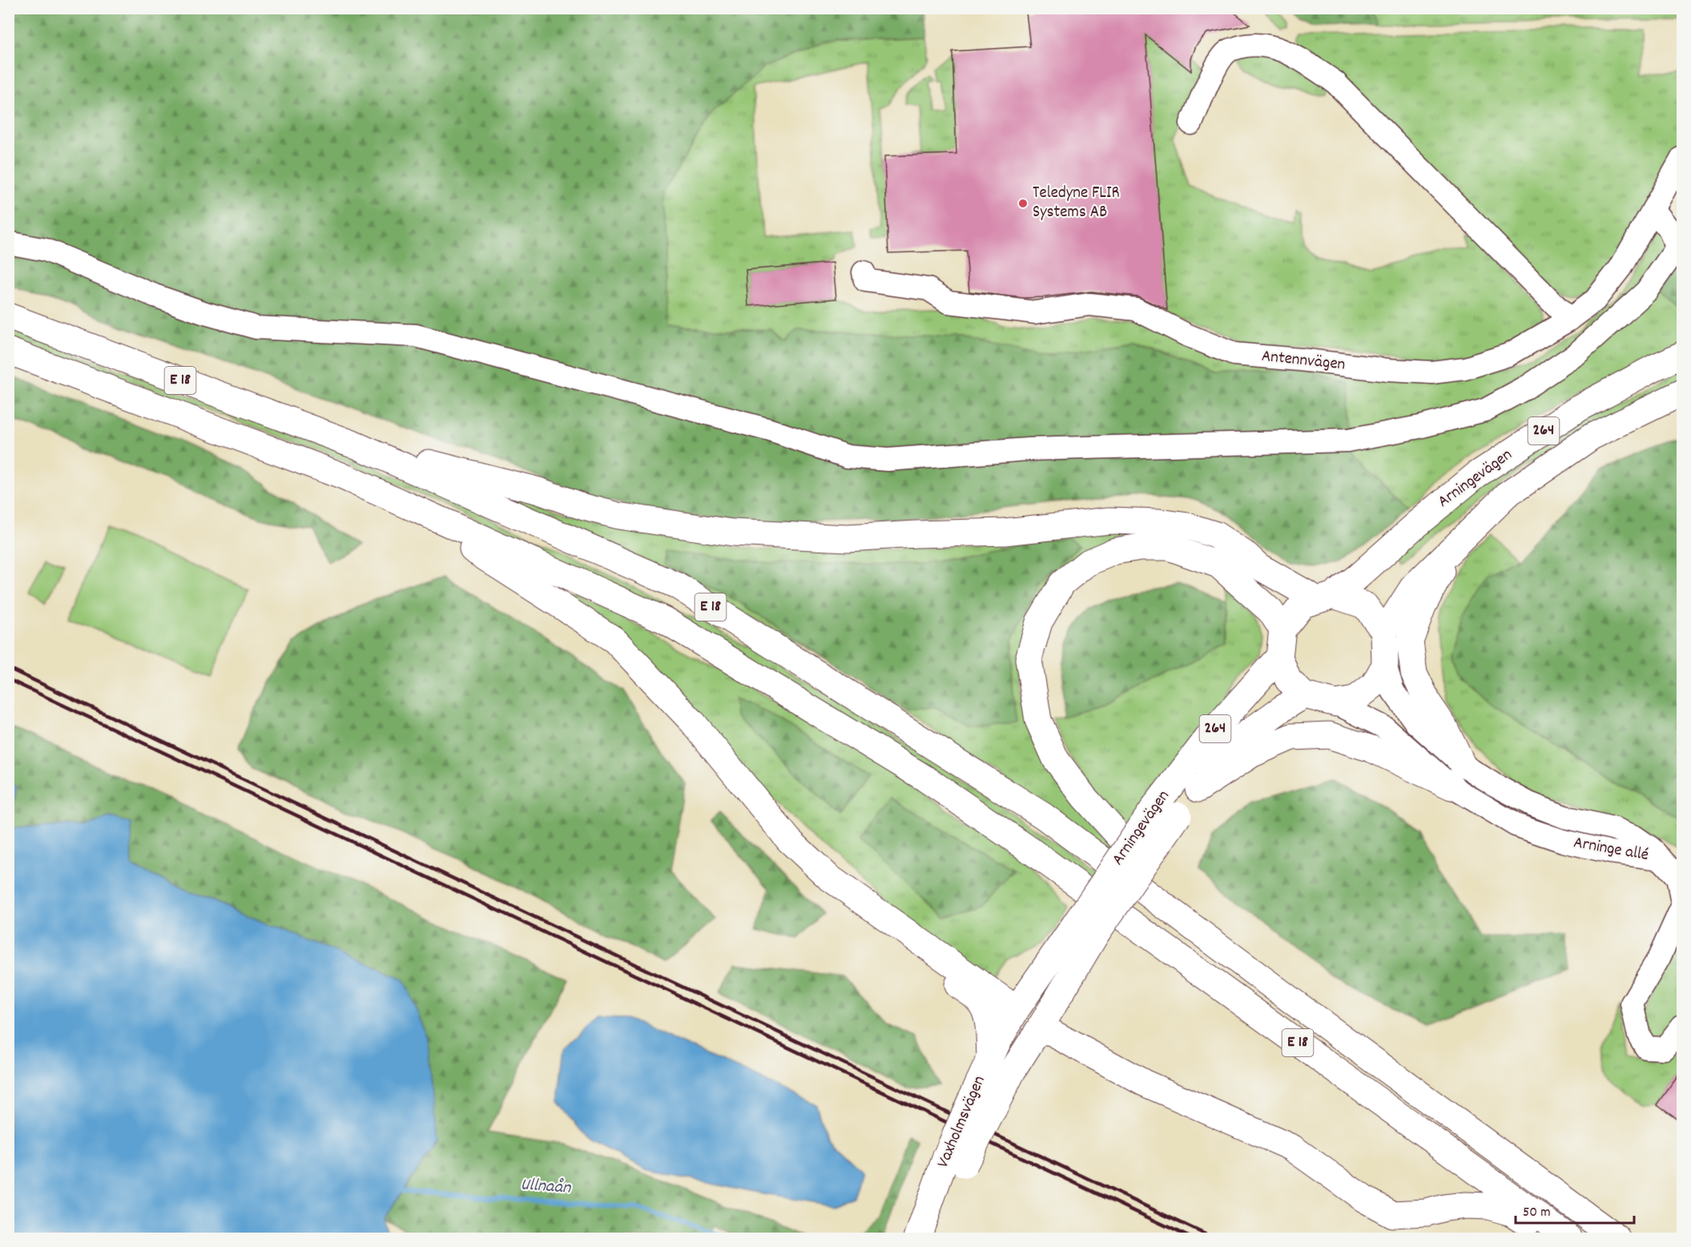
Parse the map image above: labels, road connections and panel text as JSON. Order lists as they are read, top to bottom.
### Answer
{
  "streets": {
    "main road": [
      "E 18",
      "264",
      "Arningevägen",
      "Vaxholmsvägen"
    ],
    "street": ["Antennvägen", "Arninge allé"]
  },
  "crossings": [
    ["Arningevägen", "Arninge allé"],
    ["Arningevägen", "Vaxholmsvägen"]
  ],
  "water": ["Ullnaån"],
  "places": ["Teledyne FLIR Systems AB"],
  "scale_bar": "50 m"
}
